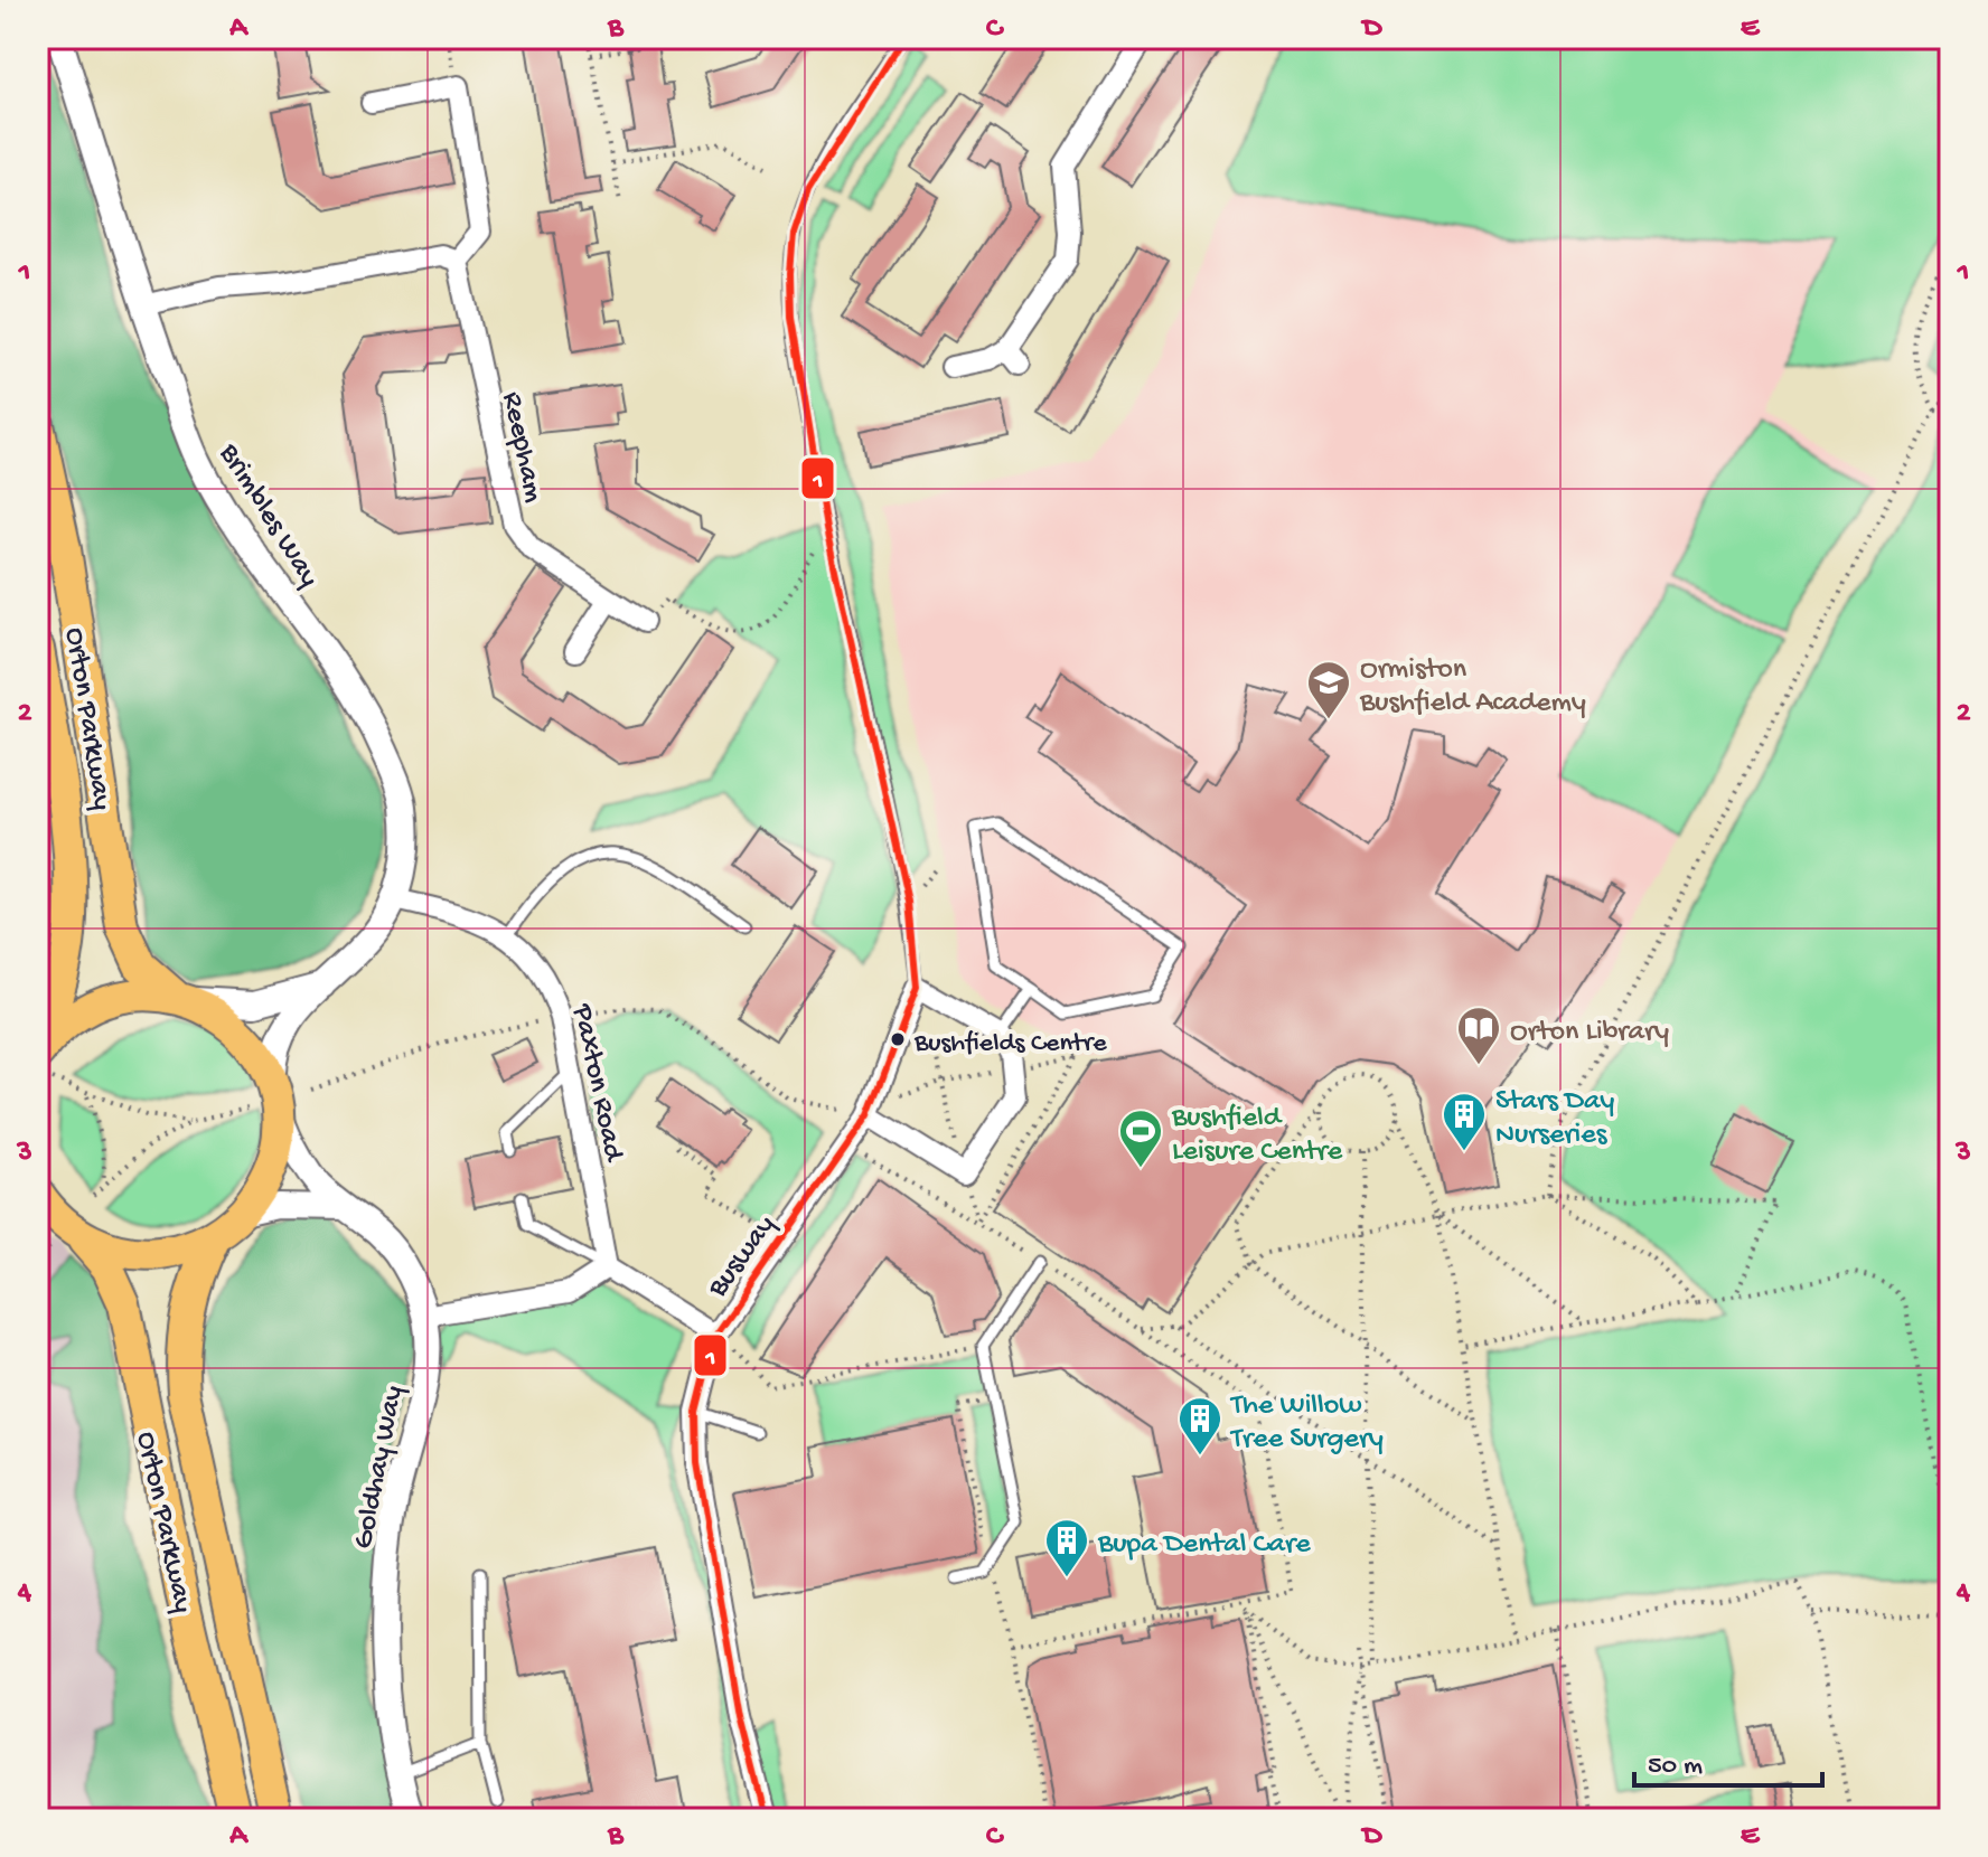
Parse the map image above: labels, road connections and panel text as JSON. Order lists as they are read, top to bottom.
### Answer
{
  "streets": {
    "main road": ["Orton Parkway"],
    "street": [
      "Reepham",
      "Brimbles Way",
      "Paxton Road",
      "Busway",
      "Goldhay Way"
    ]
  },
  "crossings": [
    ["Brimbles Way", "Orton Parkway"],
    ["Brimbles Way", "Paxton Road"],
    ["Brimbles Way", "Goldhay Way"],
    ["Orton Parkway", "Goldhay Way"]
  ],
  "places": {
    "school or university": ["Ormiston Bushfield Academy"],
    "other": ["Bushfields Centre"],
    "library": ["Orton Library"],
    "building": ["Stars Day Nurseries", "The Willow Tree Surgery", "Bupa Dental Care"],
    "sports": ["Bushfield Leisure Centre"]
  },
  "lines": ["transit line 1"],
  "scale_bar": "50 m",
  "grid": {
    "columns": [
      "A",
      "B",
      "C",
      "D",
      "E"
    ],
    "rows": [
      "1",
      "2",
      "3",
      "4"
    ]
  }
}
